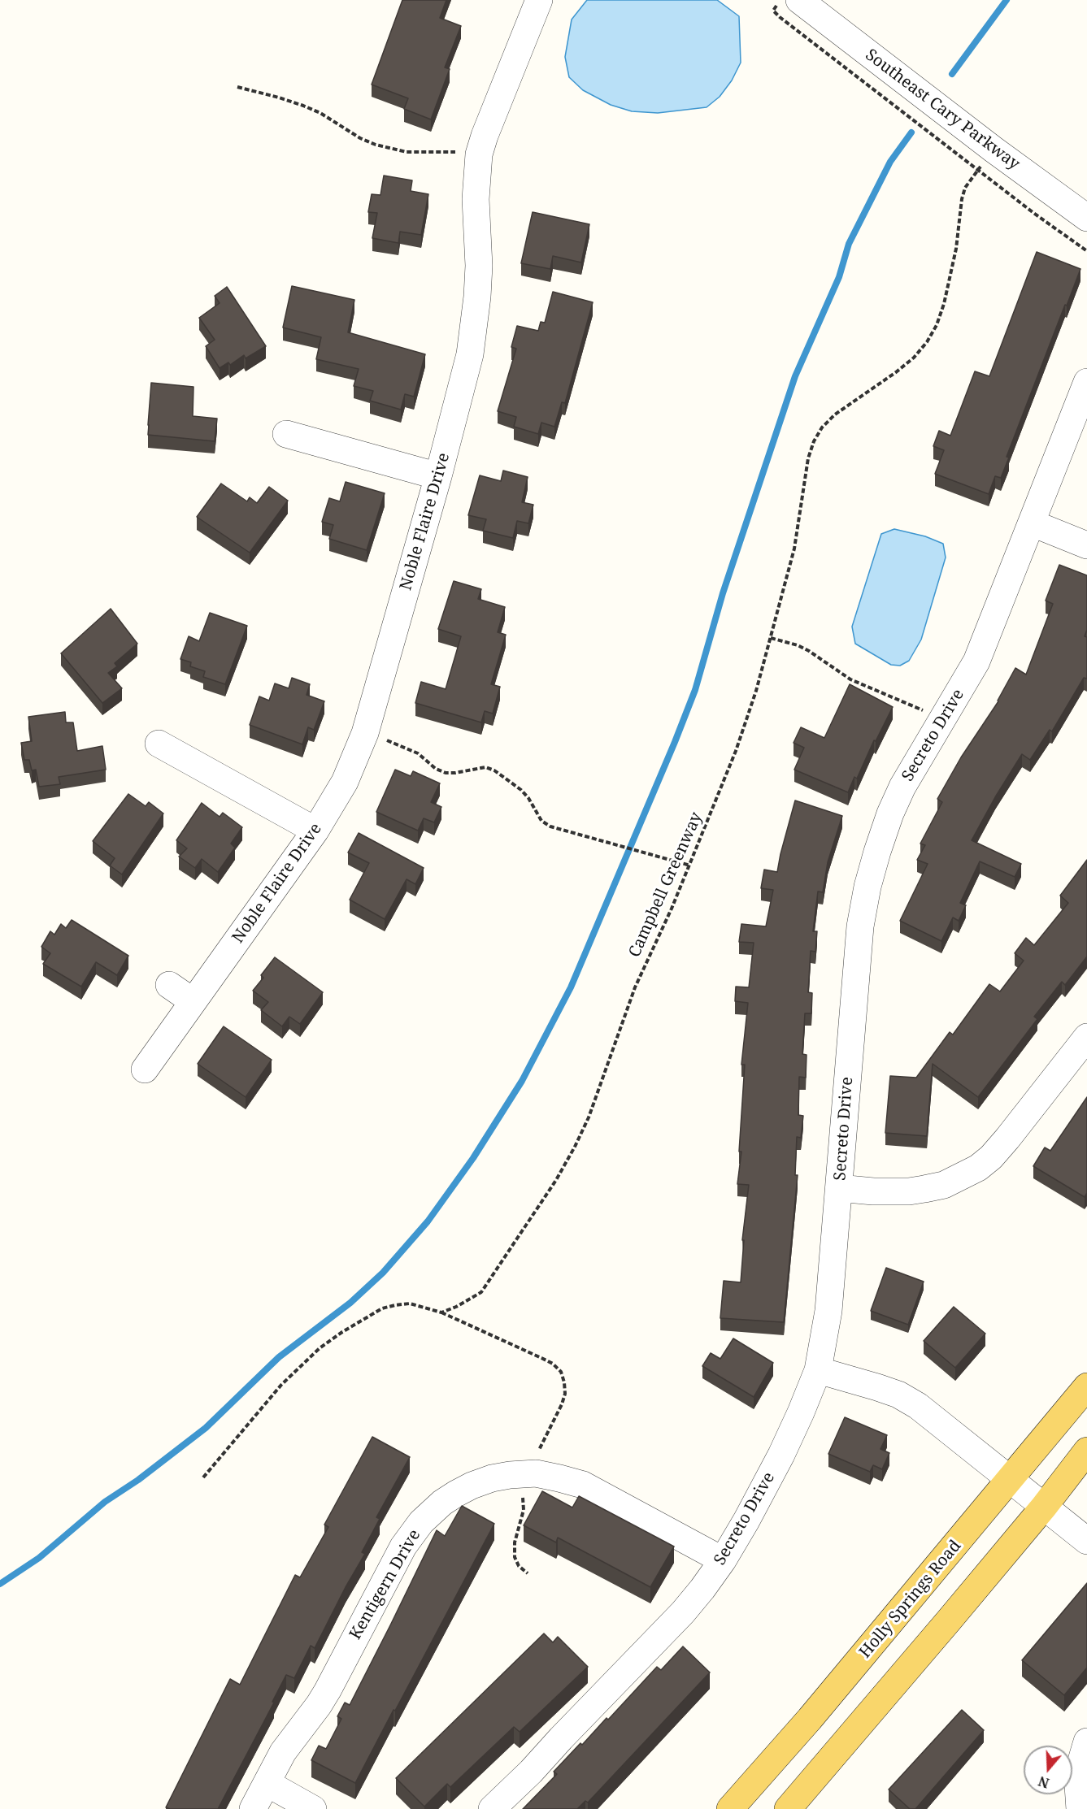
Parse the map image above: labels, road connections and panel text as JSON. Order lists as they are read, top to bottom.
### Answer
{
  "streets": {
    "main road": ["Holly Springs Road"],
    "street": [
      "Southeast Cary Parkway",
      "Noble Flaire Drive",
      "Secreto Drive",
      "Kentigern Drive"
    ],
    "path": ["Campbell Greenway"]
  },
  "crossings": [
    ["Secreto Drive", "Kentigern Drive"]
  ],
  "north": "bottom"
}
